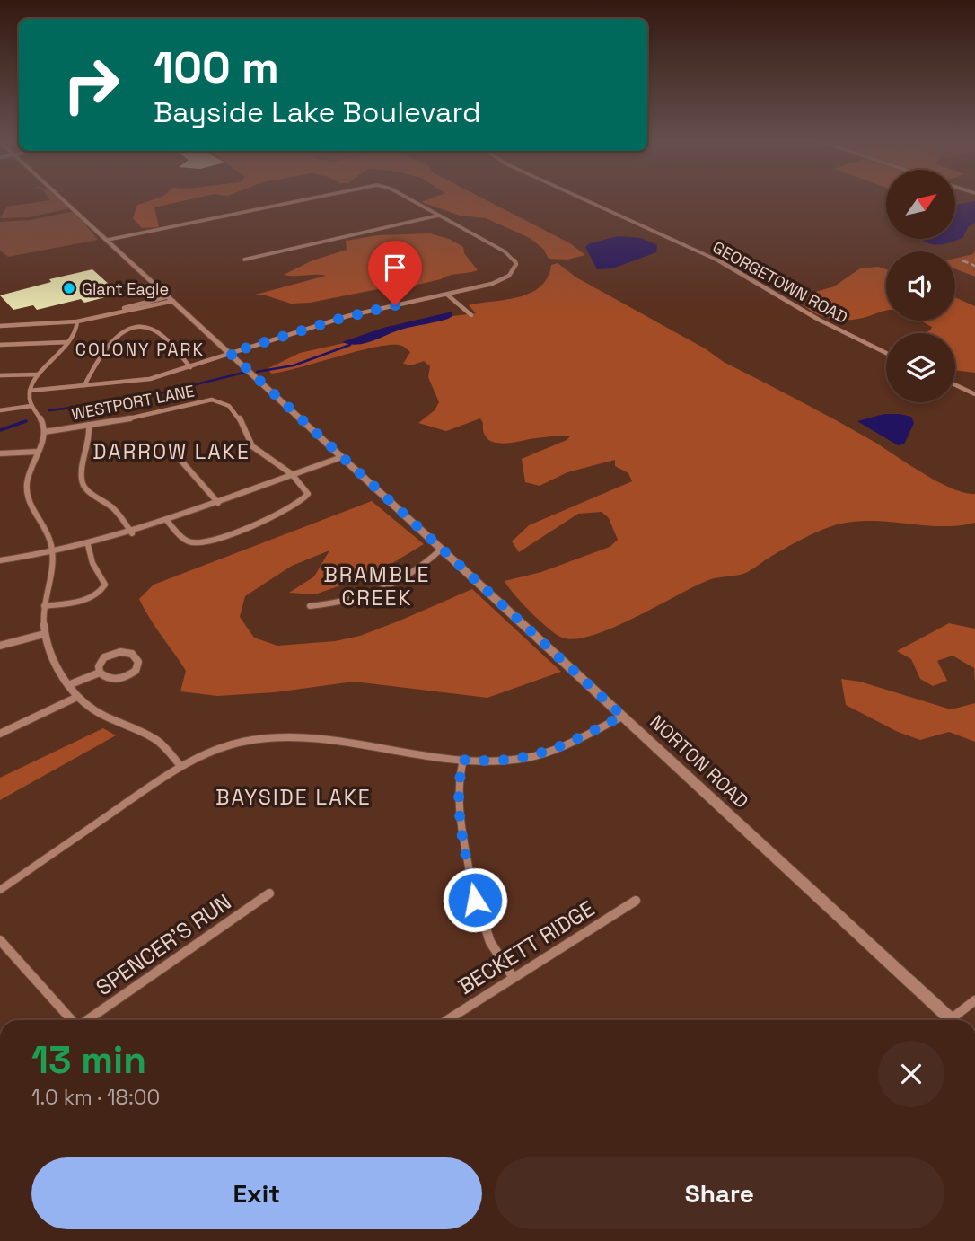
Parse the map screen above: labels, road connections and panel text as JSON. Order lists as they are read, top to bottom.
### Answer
{
  "streets": {
    "street": [
      "GEORGETOWN ROAD",
      "WESTPORT LANE",
      "NORTON ROAD",
      "SPENCER'S RUN",
      "BECKETT RIDGE"
    ]
  },
  "districts": [
    "COLONY PARK",
    "DARROW LAKE",
    "BRAMBLE CREEK",
    "BAYSIDE LAKE"
  ],
  "places": ["Giant Eagle"],
  "north": "top right",
  "page": {
    "turn": ["100 m", "Bayside Lake Boulevard"],
    "heading": ["13 min", "1.0 km · 18:00"],
    "buttons": ["Exit", "Share"]
  }
}
